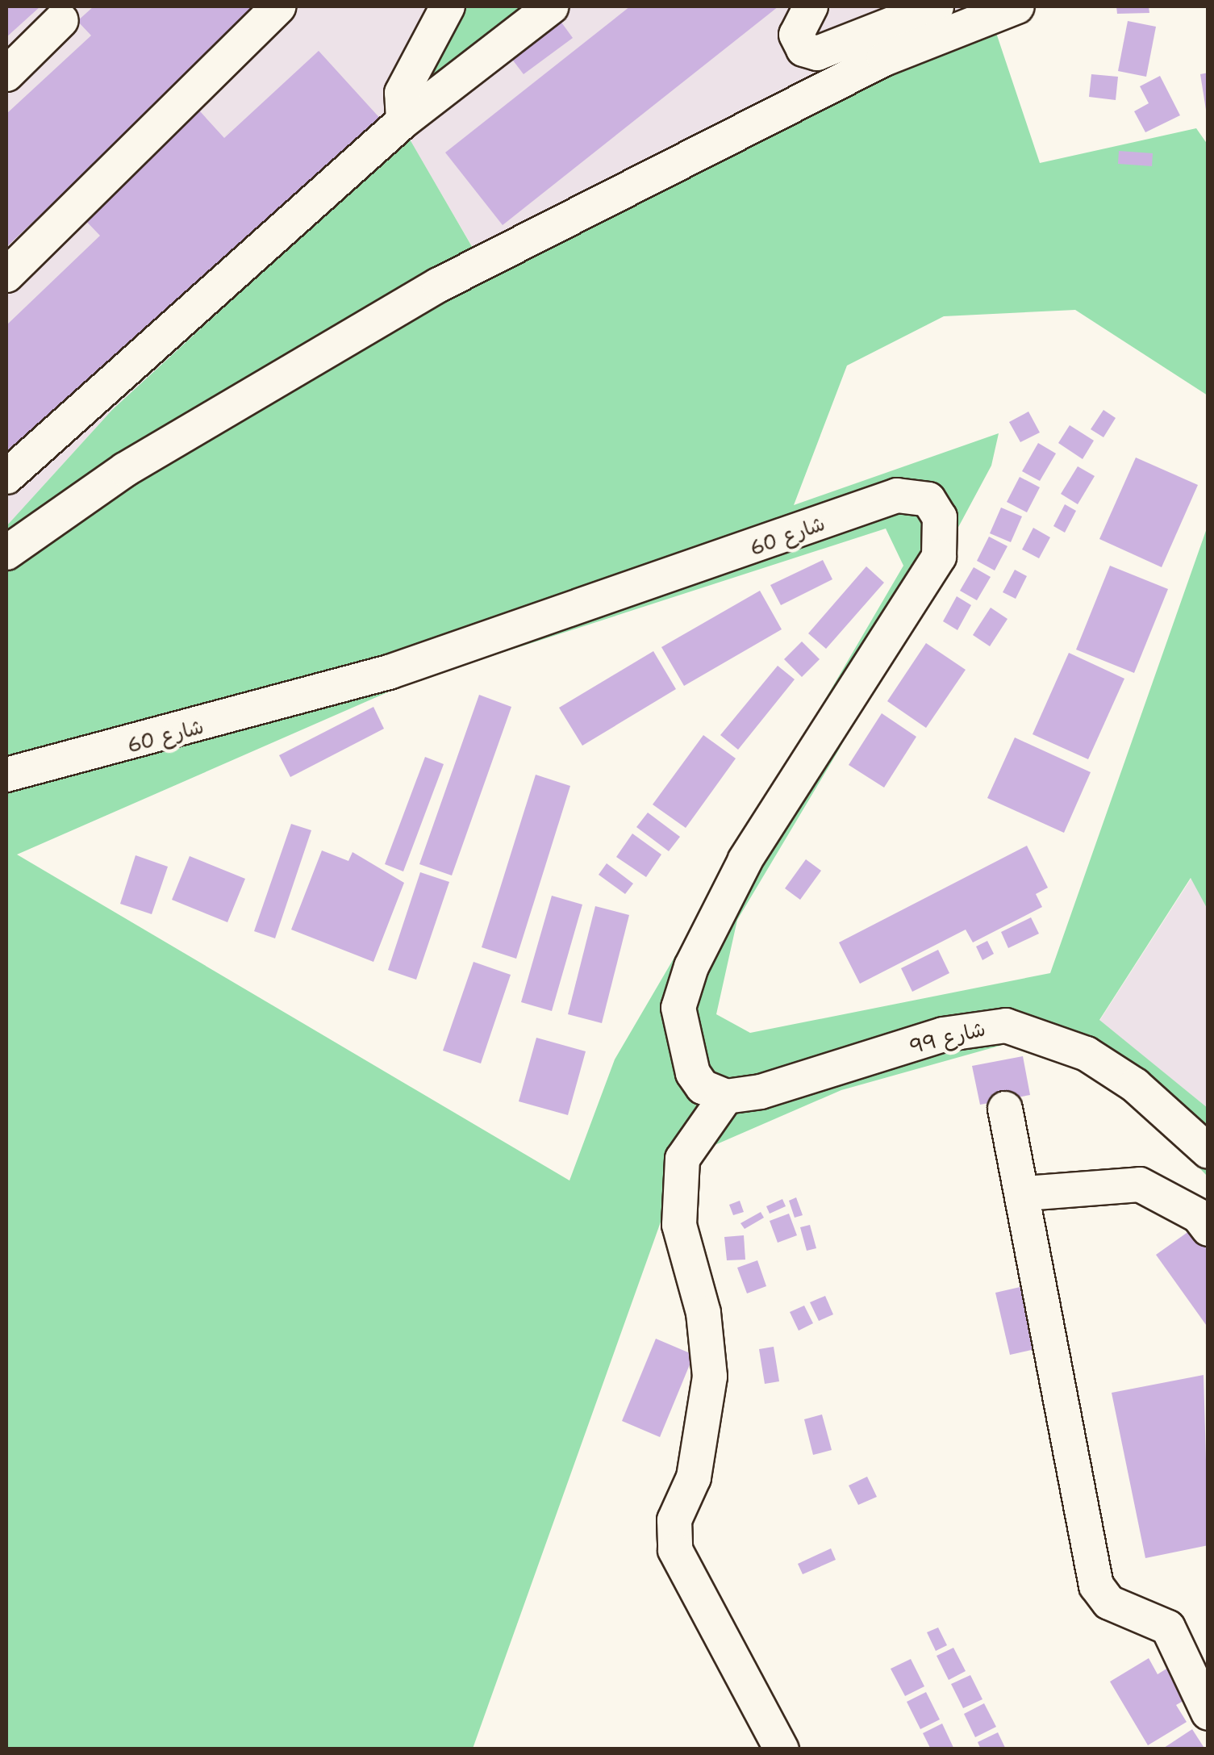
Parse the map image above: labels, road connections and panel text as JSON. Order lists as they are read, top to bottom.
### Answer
{
  "streets": {
    "street": ["شارع 60", "شارع 99"]
  },
  "crossings": [
    ["شارع 60", "شارع 99"]
  ]
}
